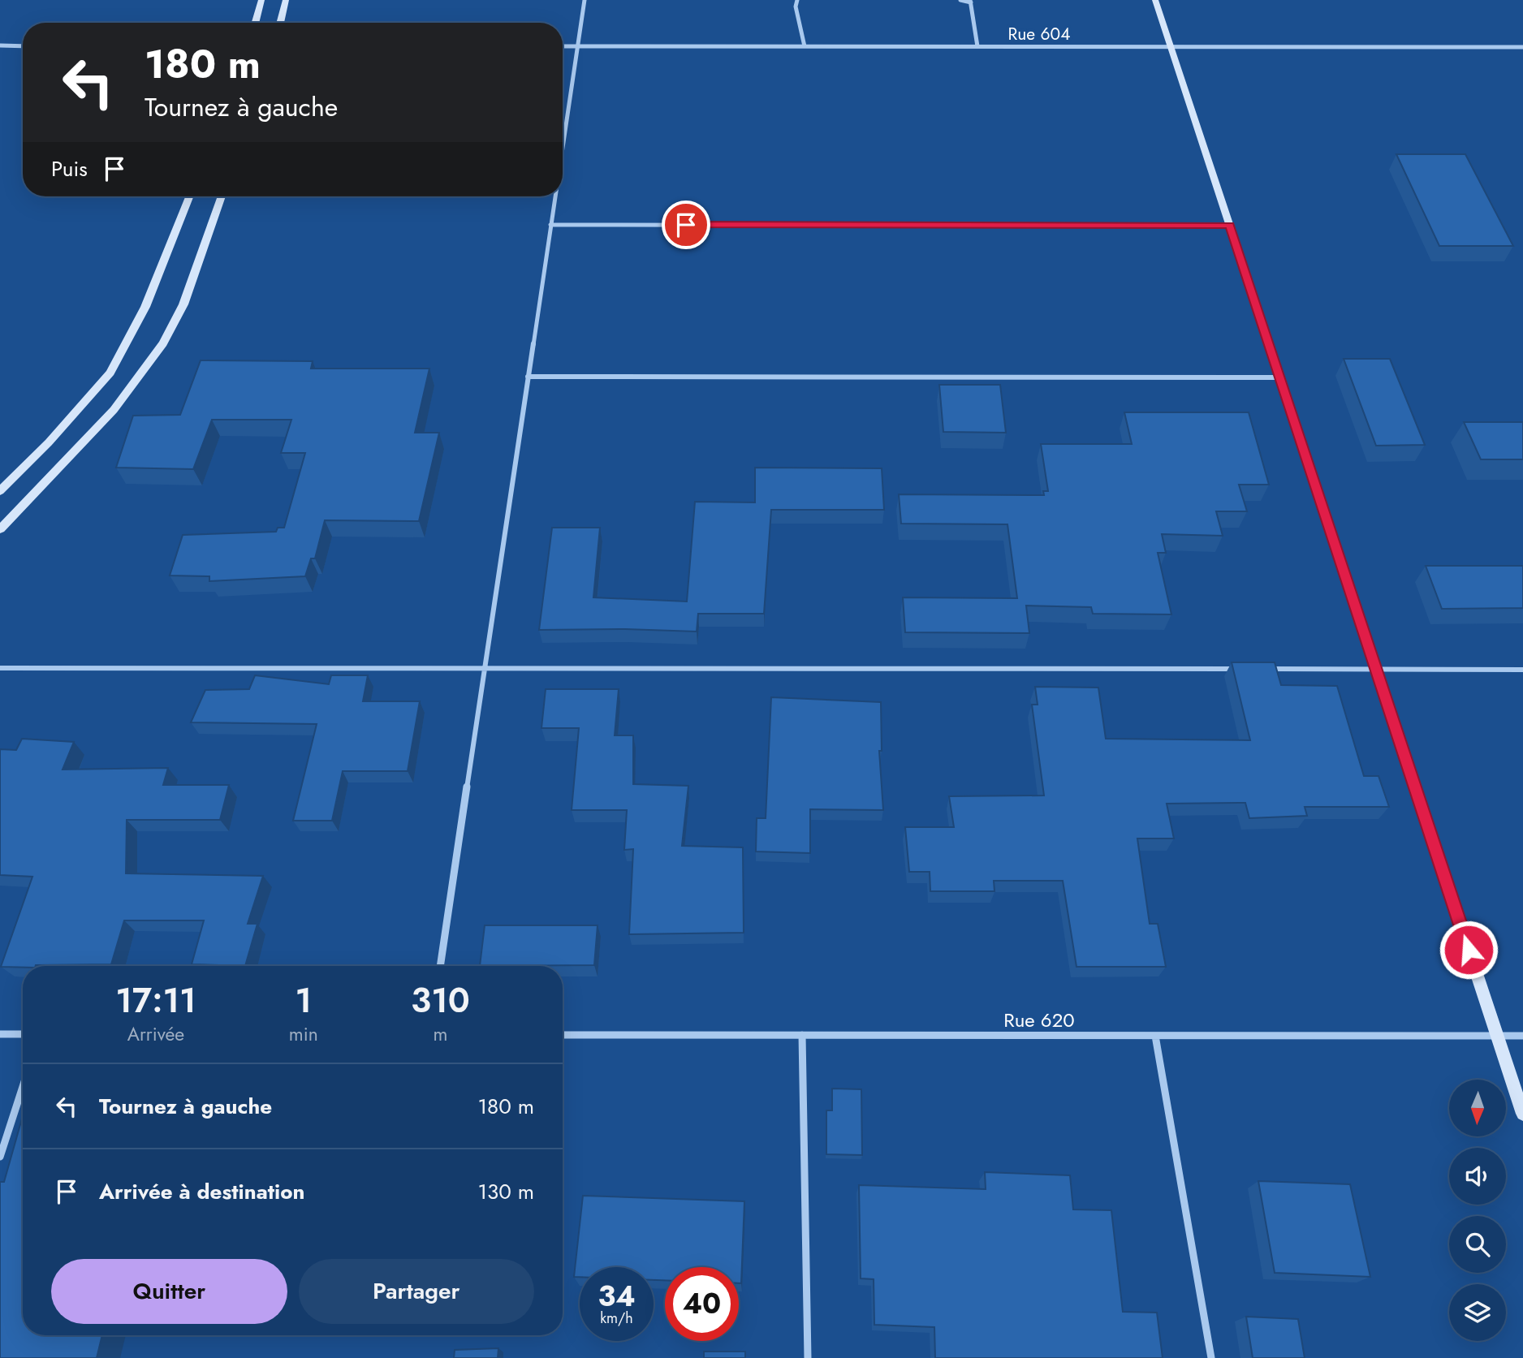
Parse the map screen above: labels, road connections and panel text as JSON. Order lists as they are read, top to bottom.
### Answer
{
  "streets": {
    "street": ["Rue 604", "Rue 620"]
  },
  "north": "bottom",
  "page": {
    "turn": ["180 m", "Tournez à gauche"],
    "then": "Puis",
    "eta": [
      "17:11",
      "Arrivée",
      "1",
      "min",
      "310",
      "m"
    ],
    "list": [
      {
        "name": "Tournez à gauche",
        "value": "180 m"
      },
      {
        "name": "Arrivée à destination",
        "value": "130 m"
      }
    ],
    "buttons": ["Quitter", "Partager"],
    "speed": "34 km/h",
    "limit": "40"
  }
}
